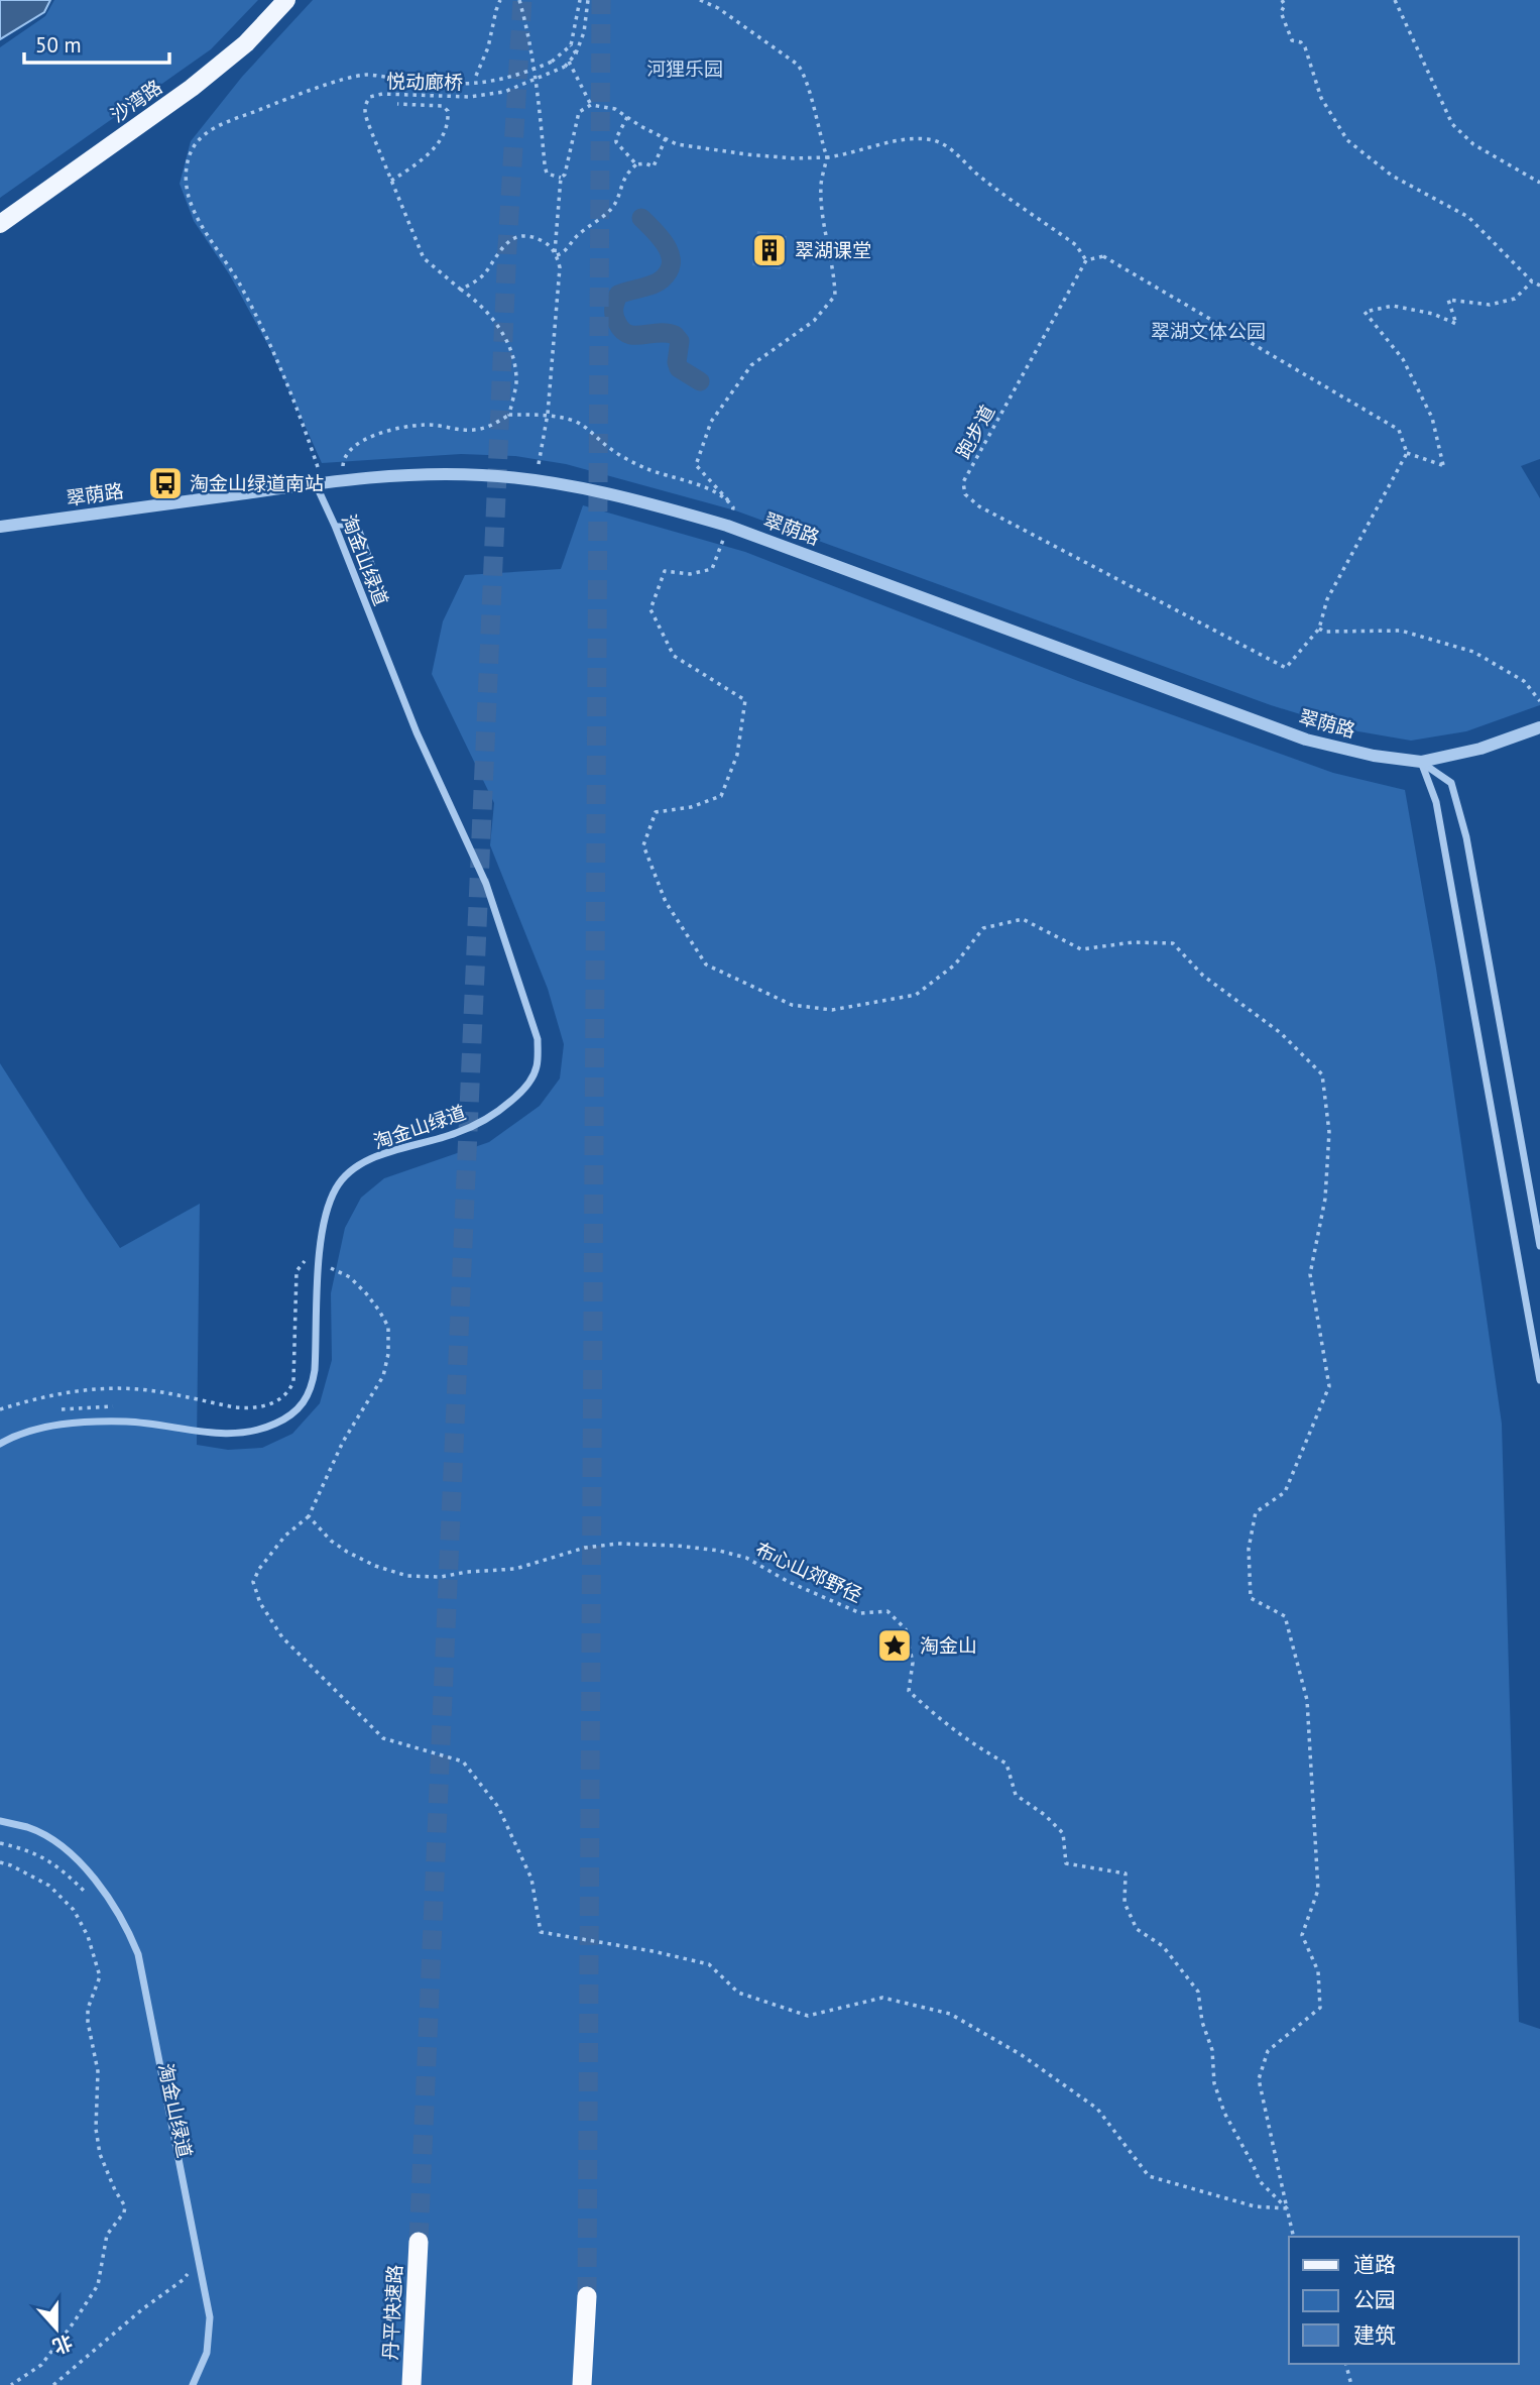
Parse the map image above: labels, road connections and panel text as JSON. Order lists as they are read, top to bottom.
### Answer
{
  "streets": {
    "highway": ["丹平快速路"],
    "main road": ["沙湾路"],
    "street": ["翠荫路", "淘金山绿道"],
    "path": ["悦动廊桥", "跑步道", "布心山郊野径"]
  },
  "crossings": [
    ["翠荫路", "淘金山绿道"]
  ],
  "parks": ["河狸乐园", "翠湖文体公园"],
  "places": {
    "building": ["翠湖课堂"],
    "bus stop": ["淘金山绿道南站"],
    "place": ["淘金山"]
  },
  "legend": ["道路", "公园", "建筑"],
  "scale_bar": "50 m",
  "north": "bottom"
}
